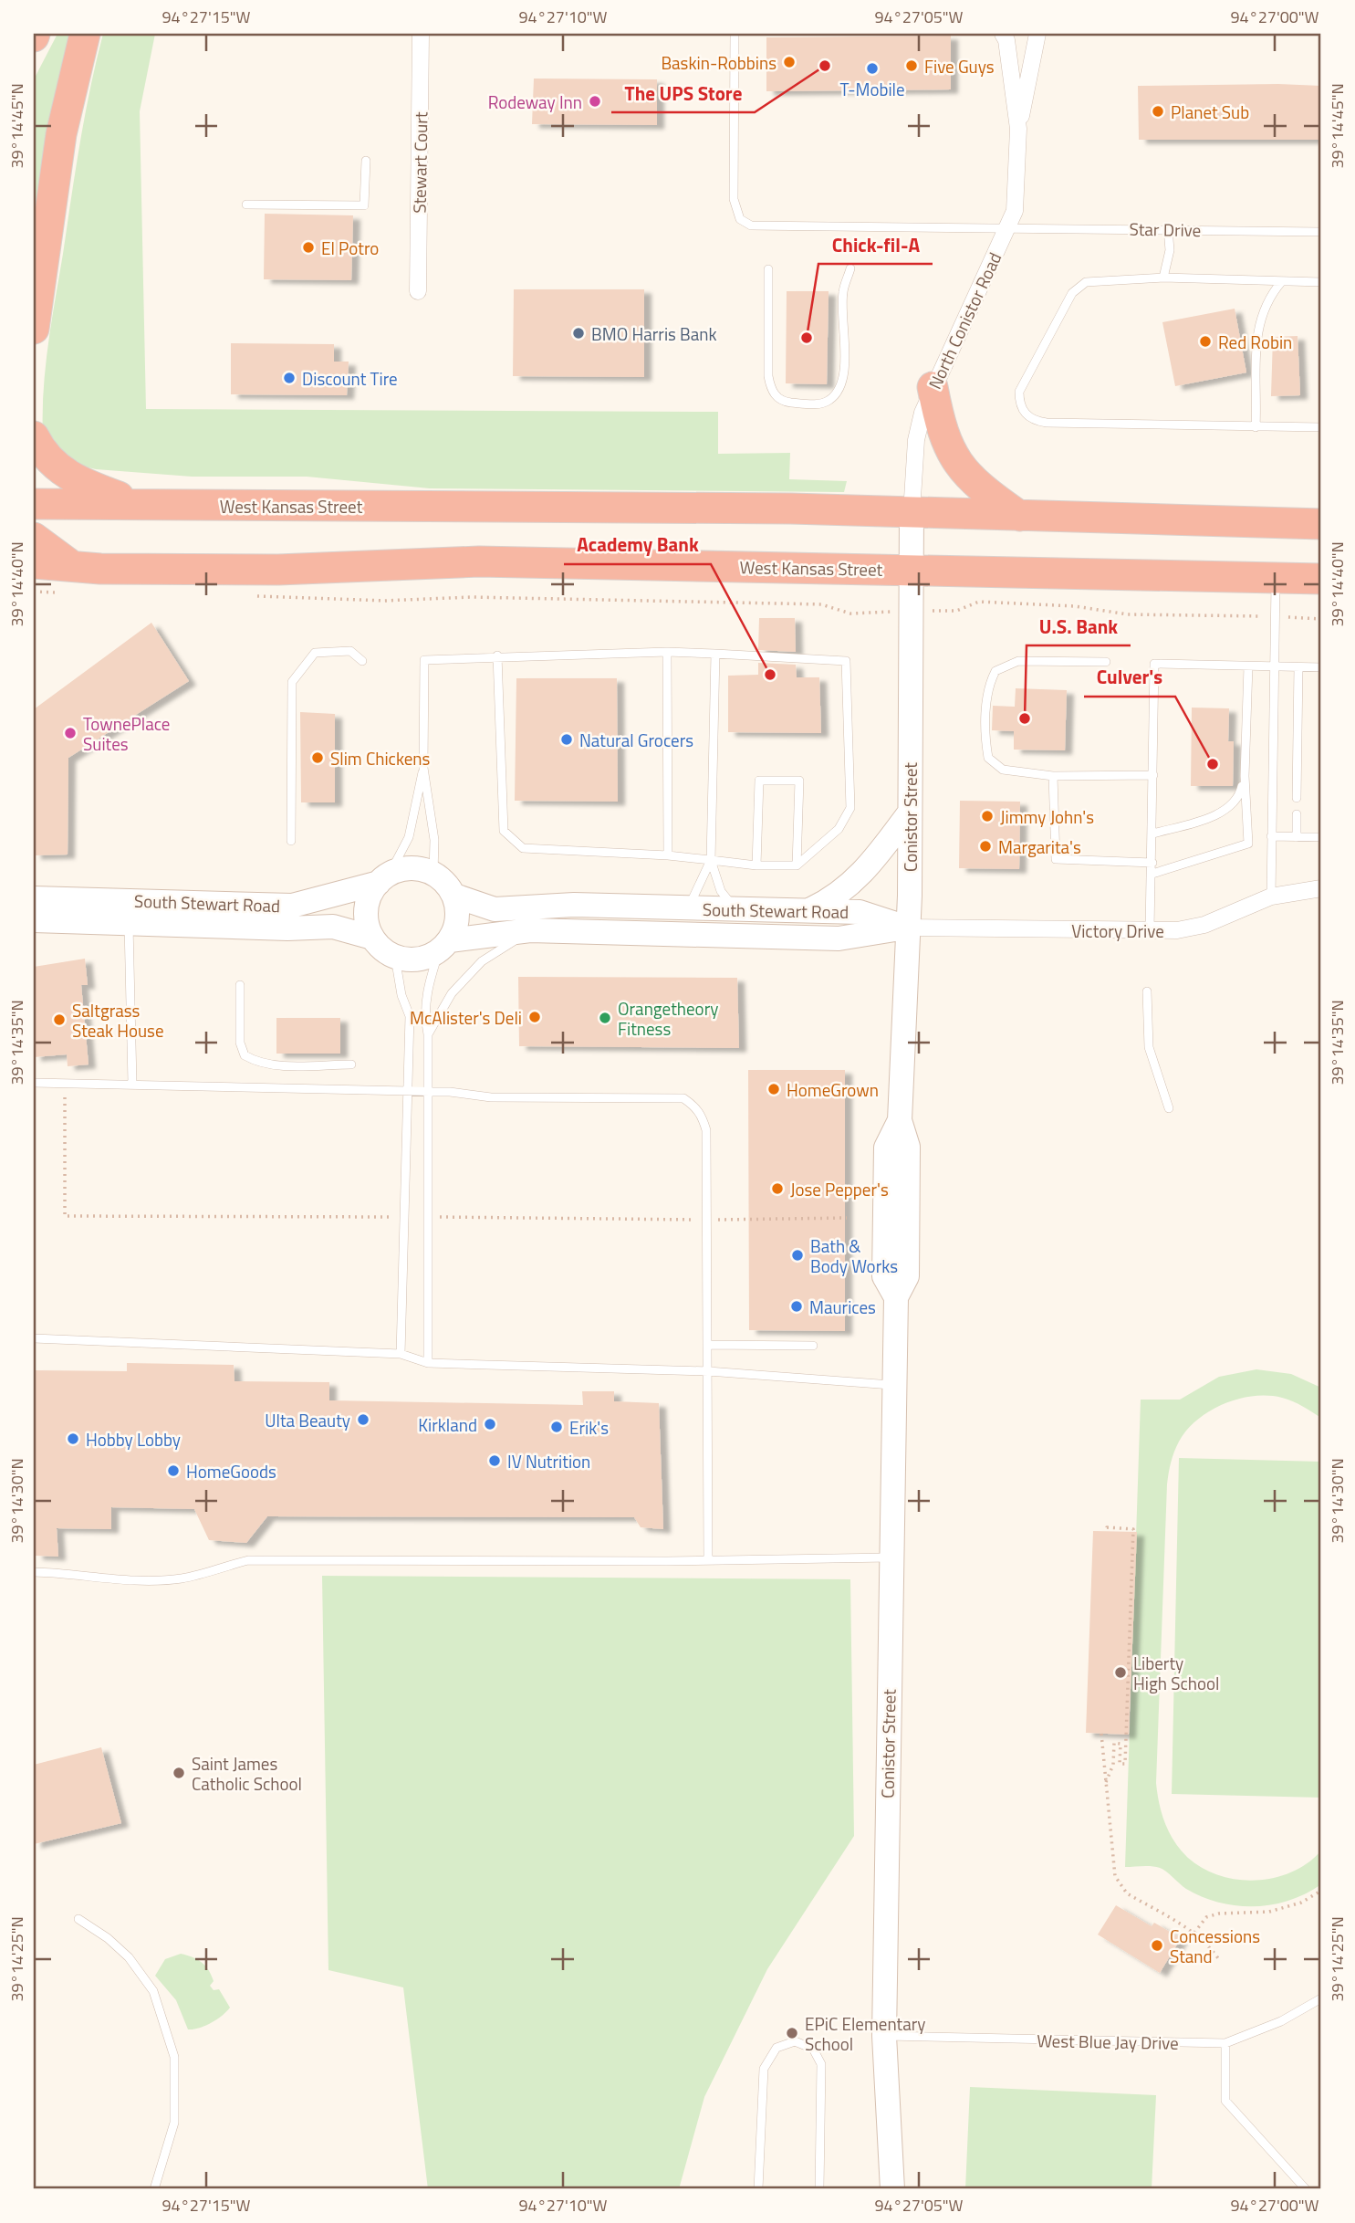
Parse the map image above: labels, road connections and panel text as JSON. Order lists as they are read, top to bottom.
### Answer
{
  "streets": {
    "highway": ["West Kansas Street"],
    "street": [
      "Stewart Court",
      "North Conistor Road",
      "Conistor Street",
      "South Stewart Road",
      "Victory Drive"
    ],
    "lane": ["Star Drive", "West Blue Jay Drive"]
  },
  "crossings": [
    ["Star Drive", "North Conistor Road"],
    ["North Conistor Road", "West Kansas Street"],
    ["North Conistor Road", "Conistor Street"],
    ["West Kansas Street", "Conistor Street"],
    ["Conistor Street", "South Stewart Road"],
    ["Conistor Street", "Victory Drive"],
    ["Conistor Street", "West Blue Jay Drive"],
    ["South Stewart Road", "Victory Drive"]
  ],
  "places": [
    "Baskin-Robbins",
    "The UPS Store",
    "Five Guys",
    "T-Mobile",
    "Rodeway Inn",
    "Planet Sub",
    "El Potro",
    "BMO Harris Bank",
    "Chick-fil-A",
    "Red Robin",
    "Discount Tire",
    "Academy Bank",
    "U.S. Bank",
    "TownePlace Suites",
    "Natural Grocers",
    "Slim Chickens",
    "Culver's",
    "Jimmy John's",
    "Margarita's",
    "McAlister's Deli",
    "Orangetheory Fitness",
    "Saltgrass Steak House",
    "HomeGrown",
    "Jose Pepper's",
    "Bath & Body Works",
    "Maurices",
    "Ulta Beauty",
    "Kirkland",
    "Erik's",
    "Hobby Lobby",
    "IV Nutrition",
    "HomeGoods",
    "Liberty High School",
    "Saint James Catholic School",
    "Concessions Stand",
    "EPiC Elementary School"
  ],
  "coordinates": [
    "94°27'15\"W",
    "94°27'10\"W",
    "94°27'05\"W",
    "94°27'00\"W",
    "39°14'45\"N",
    "39°14'40\"N",
    "39°14'35\"N",
    "39°14'30\"N",
    "39°14'25\"N"
  ]
}
